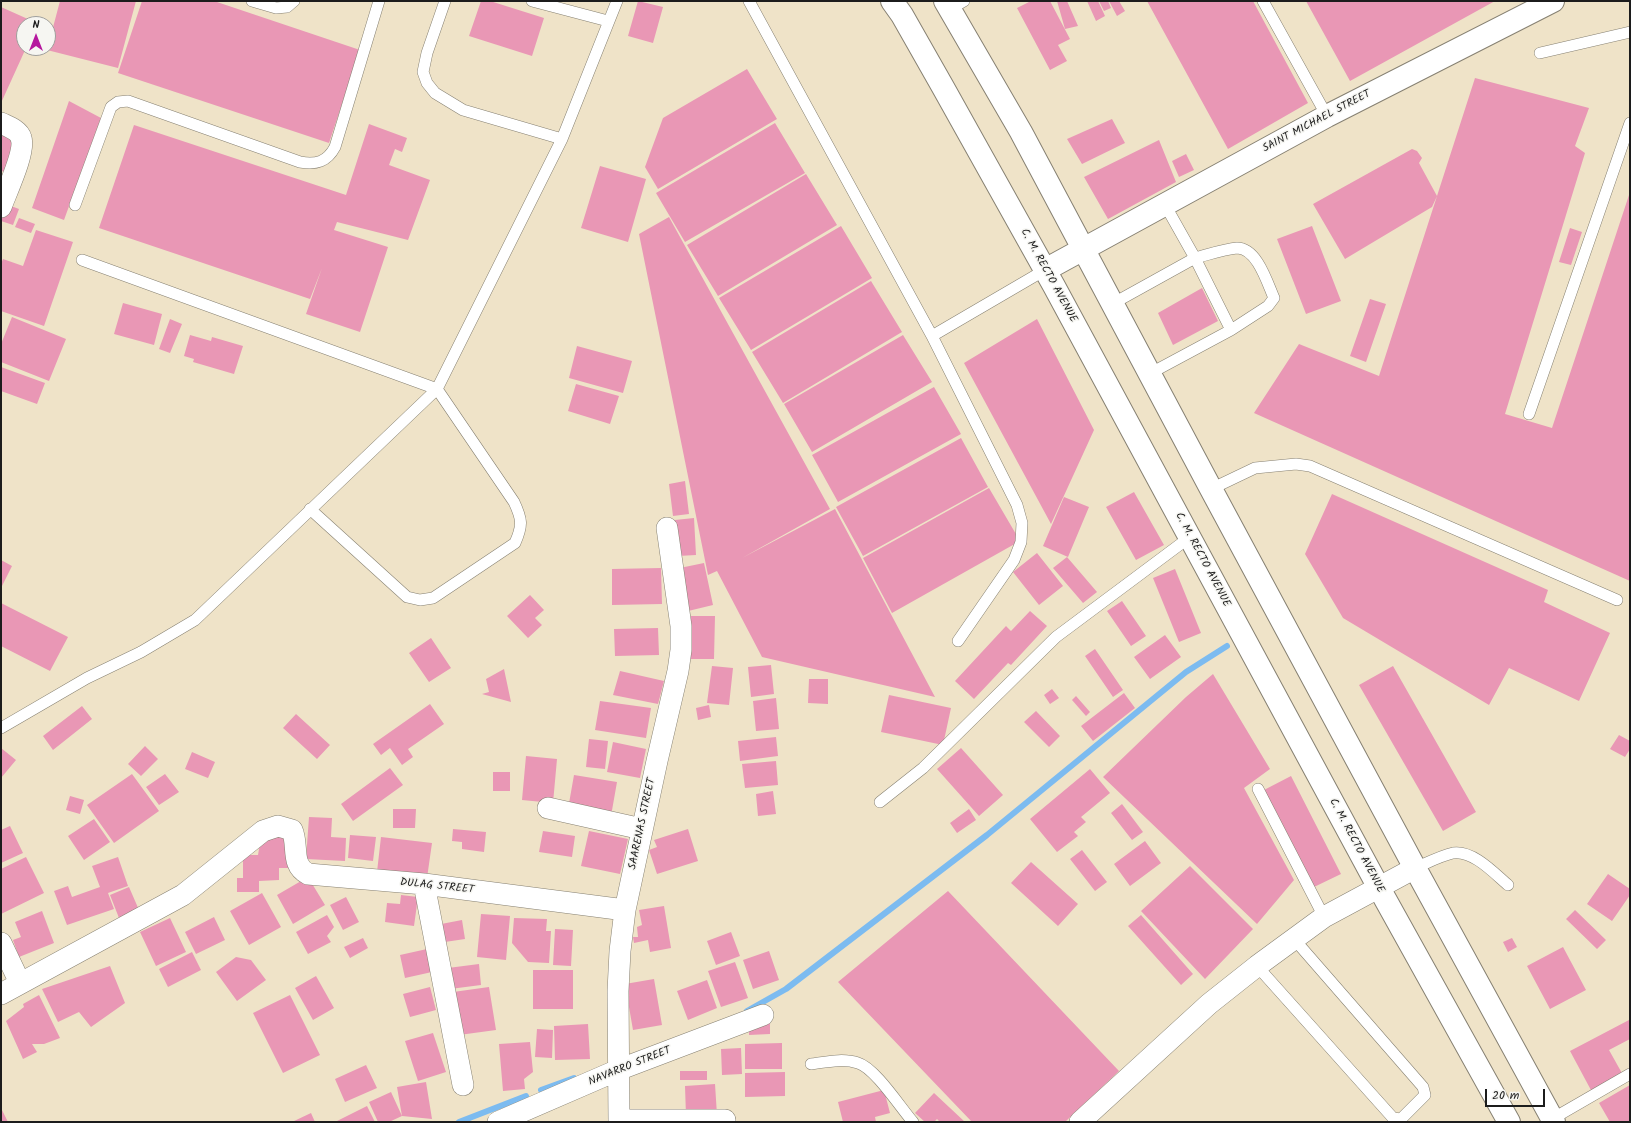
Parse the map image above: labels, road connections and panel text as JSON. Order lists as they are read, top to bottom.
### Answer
{
  "streets": {
    "main road": ["SAINT MICHAEL STREET", "C. M. RECTO AVENUE"],
    "street": ["SAARENAS STREET", "DULAG STREET", "NAVARRO STREET"]
  },
  "crossings": [
    ["SAINT MICHAEL STREET", "C. M. RECTO AVENUE"],
    ["SAARENAS STREET", "DULAG STREET"],
    ["SAARENAS STREET", "NAVARRO STREET"]
  ],
  "scale_bar": "20 m",
  "north": "top"
}
